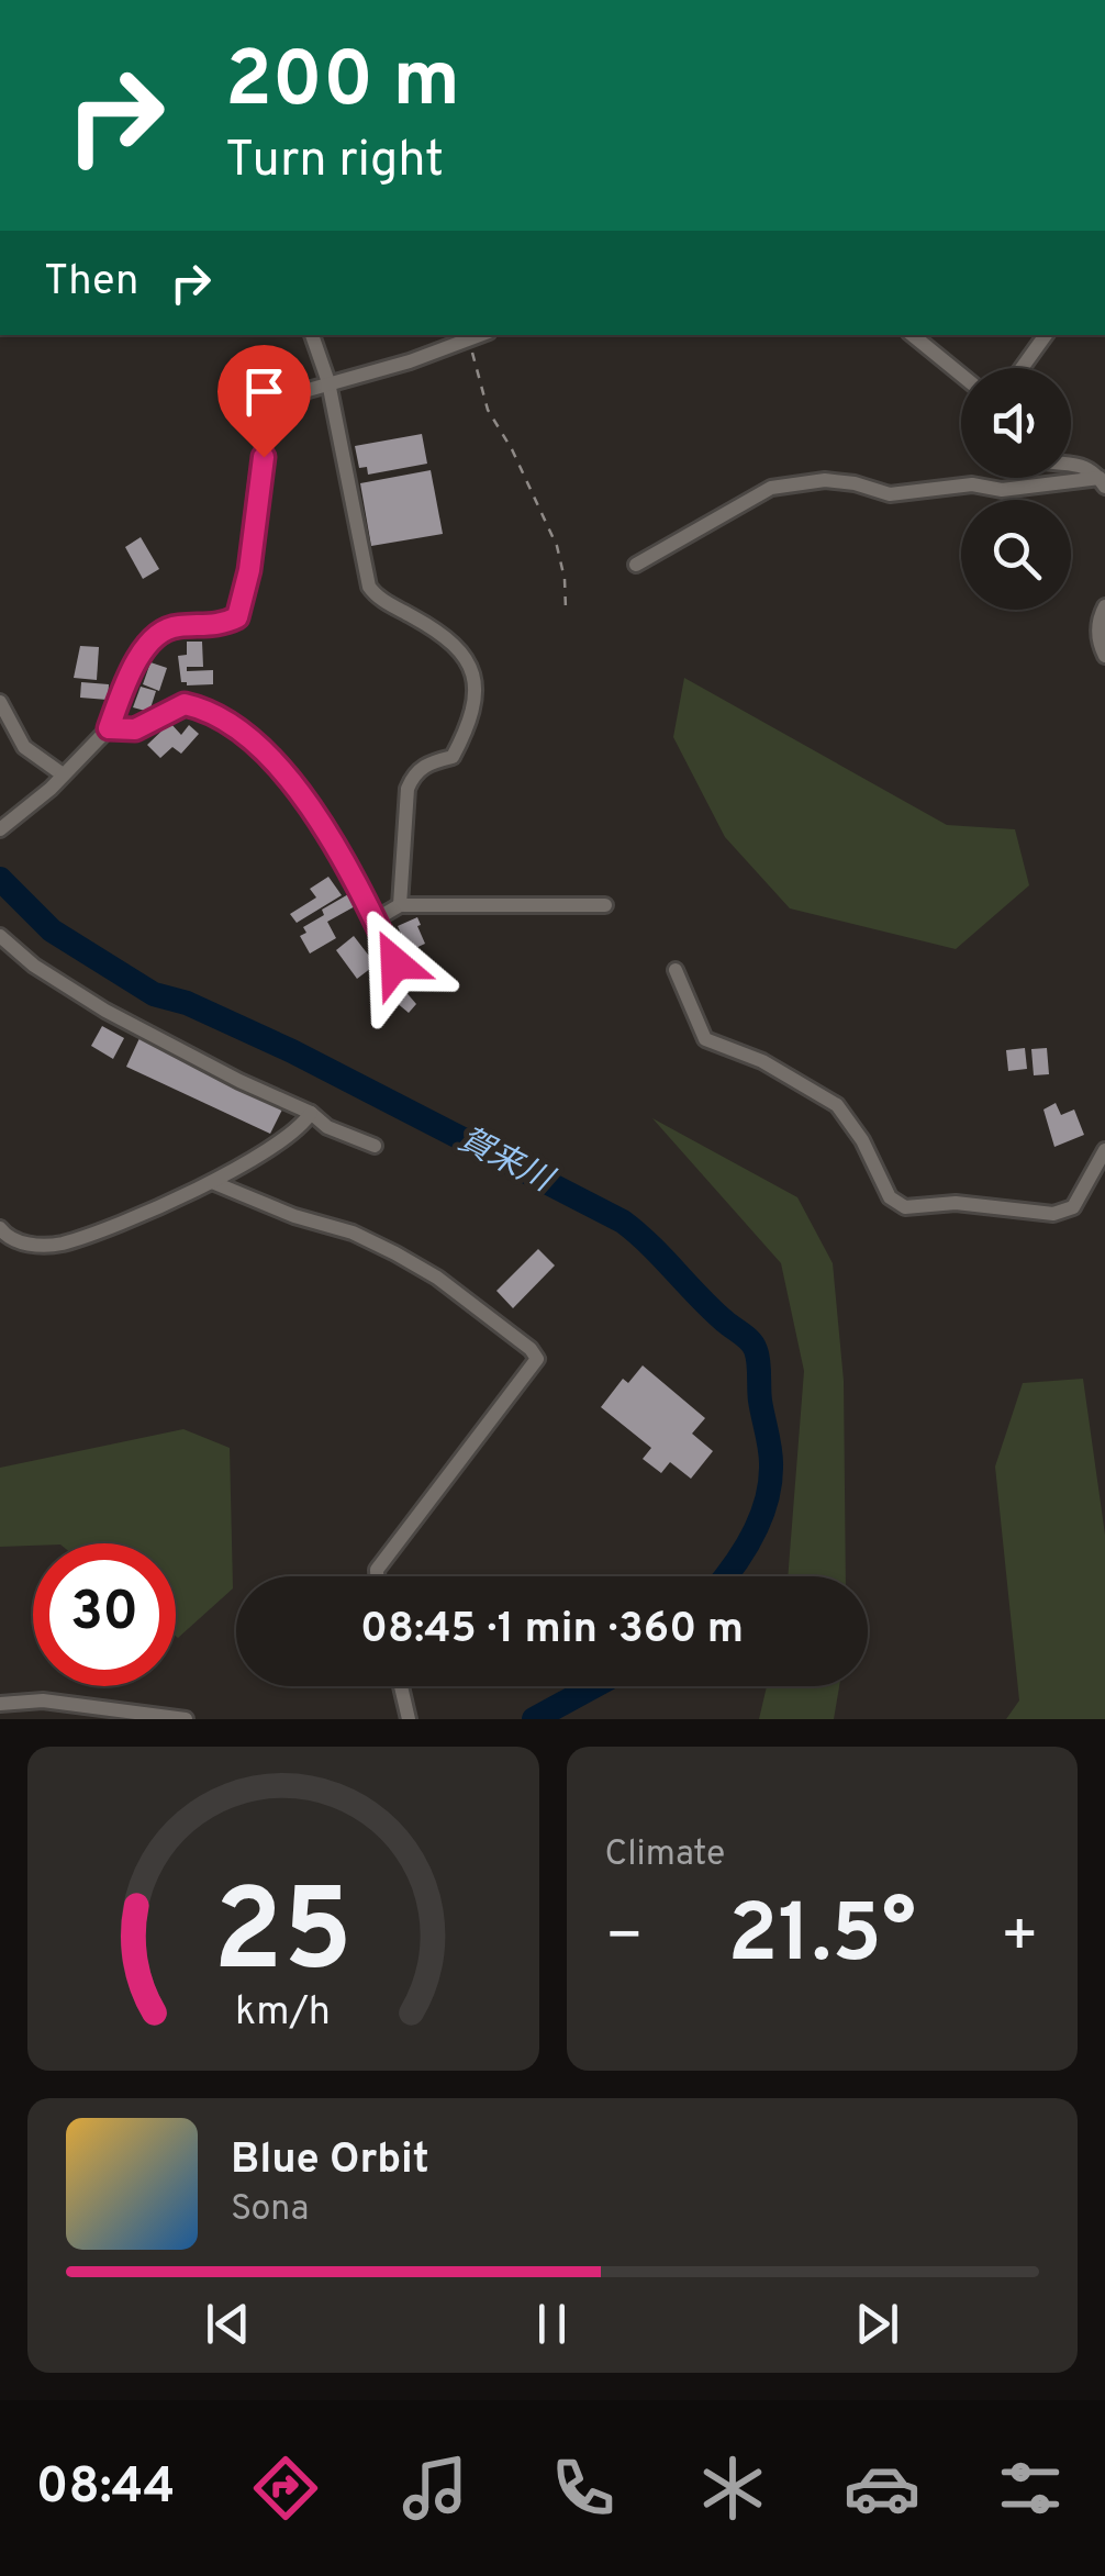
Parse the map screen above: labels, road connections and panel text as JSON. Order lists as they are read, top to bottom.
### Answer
{
  "water": ["賀来川"],
  "page": {
    "turn": ["200 m", "Turn right"],
    "then": "Then",
    "limit": "30",
    "trip": "08:45 · 1 min · 360 m",
    "tile": "Climate",
    "heat": ["−", "21.5°", "+"],
    "song": ["Blue Orbit", "Sona"],
    "tabs": "08:44",
    "gauge": ["25", "km/h"]
  }
}
